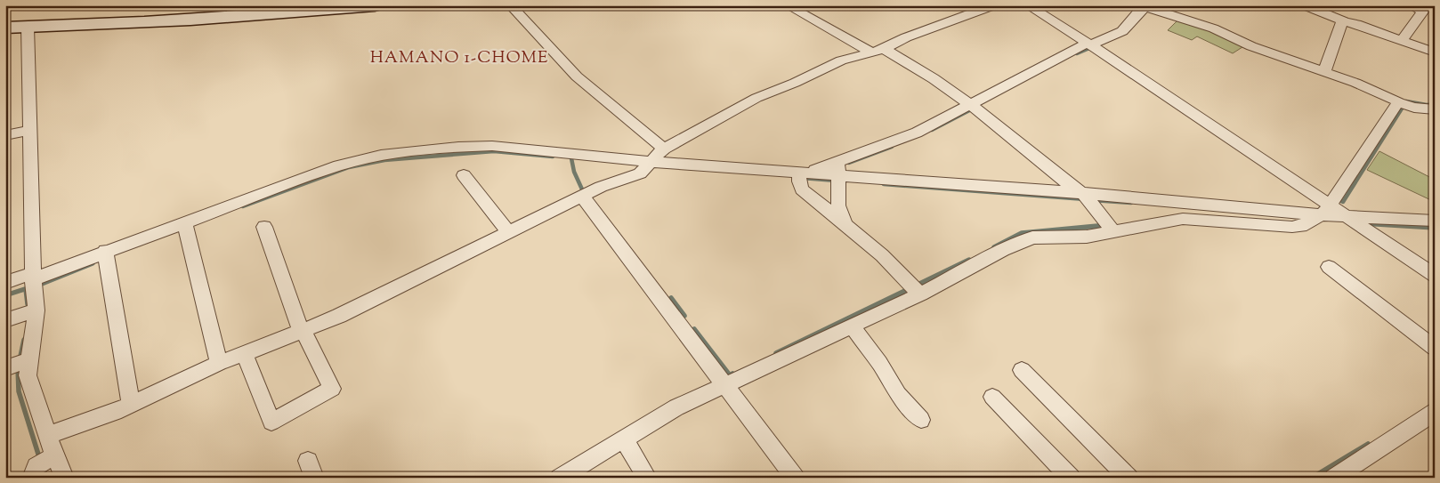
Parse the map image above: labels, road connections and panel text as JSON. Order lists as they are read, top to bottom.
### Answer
{
  "districts": ["HAMANO 1-CHOME"]
}
